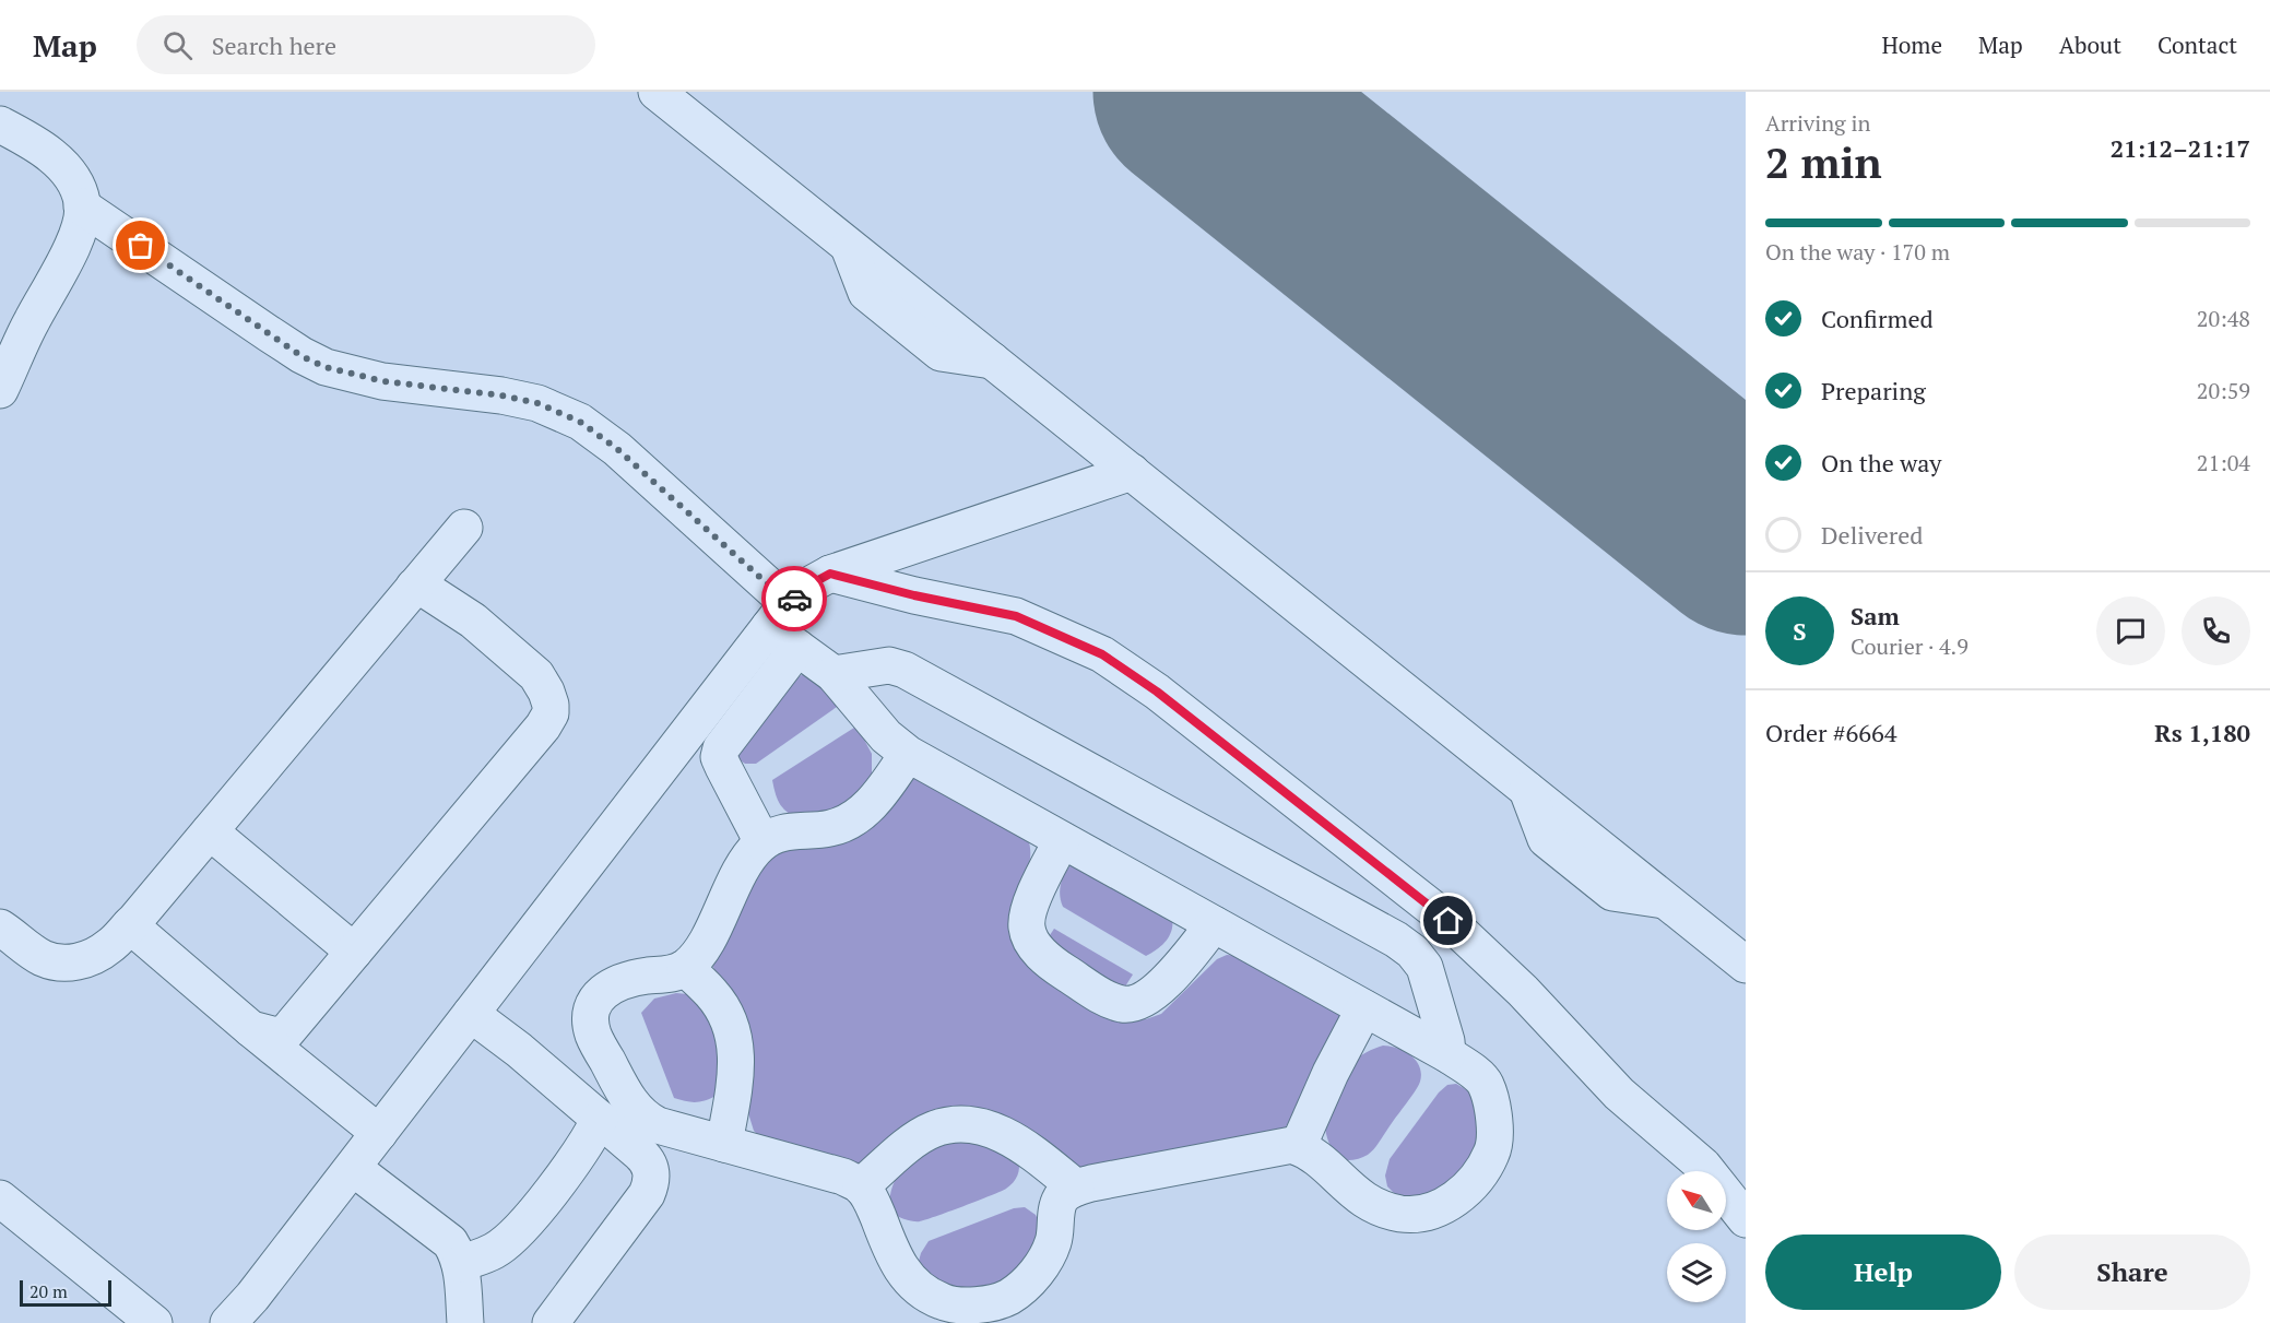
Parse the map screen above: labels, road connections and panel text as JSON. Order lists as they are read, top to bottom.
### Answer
{
  "scale_bar": "20 m",
  "north": "top left",
  "page": {
    "header": "Map",
    "search": "Search here",
    "nav": [
      "Home",
      "Map",
      "About",
      "Contact"
    ],
    "heading": ["2 min", "Arriving in", "21:12–21:17"],
    "panel": [
      "Sam",
      "Courier · 4.9",
      "Order #6664",
      "Rs 1,180"
    ],
    "bar": "On the way · 170 m",
    "list": [
      ["Confirmed", "20:48"],
      ["Preparing", "20:59"],
      ["On the way", "21:04"],
      "Delivered"
    ],
    "round": "S",
    "buttons": ["Help", "Share"],
    "scale": "20 m"
  }
}
